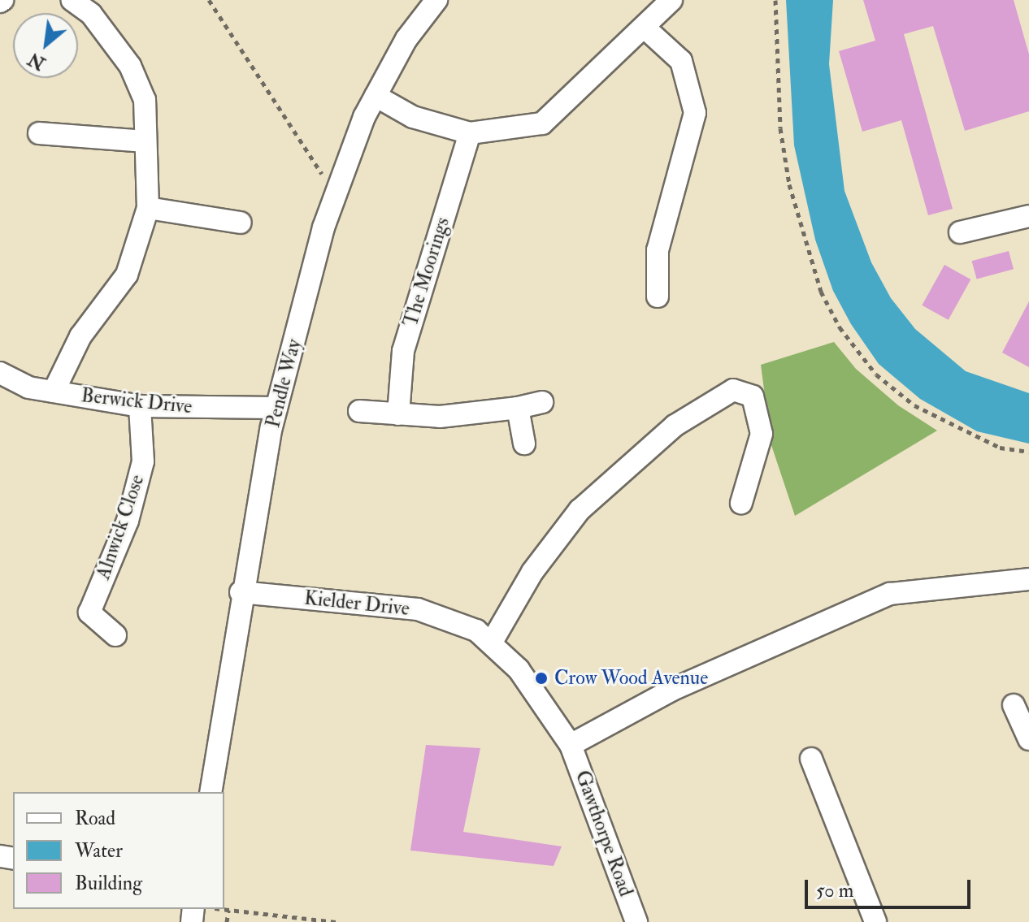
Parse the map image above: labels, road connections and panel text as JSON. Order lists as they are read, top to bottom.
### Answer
{
  "streets": {
    "street": [
      "The Moorings",
      "Pendle Way",
      "Berwick Drive",
      "Alnwick Close",
      "Kielder Drive",
      "Gawthorpe Road"
    ]
  },
  "crossings": [
    ["Pendle Way", "Berwick Drive"],
    ["Pendle Way", "Kielder Drive"],
    ["Berwick Drive", "Alnwick Close"],
    ["Kielder Drive", "Gawthorpe Road"]
  ],
  "places": ["Crow Wood Avenue"],
  "legend": ["Road", "Water", "Building"],
  "scale_bar": "50 m",
  "north": "bottom left"
}
